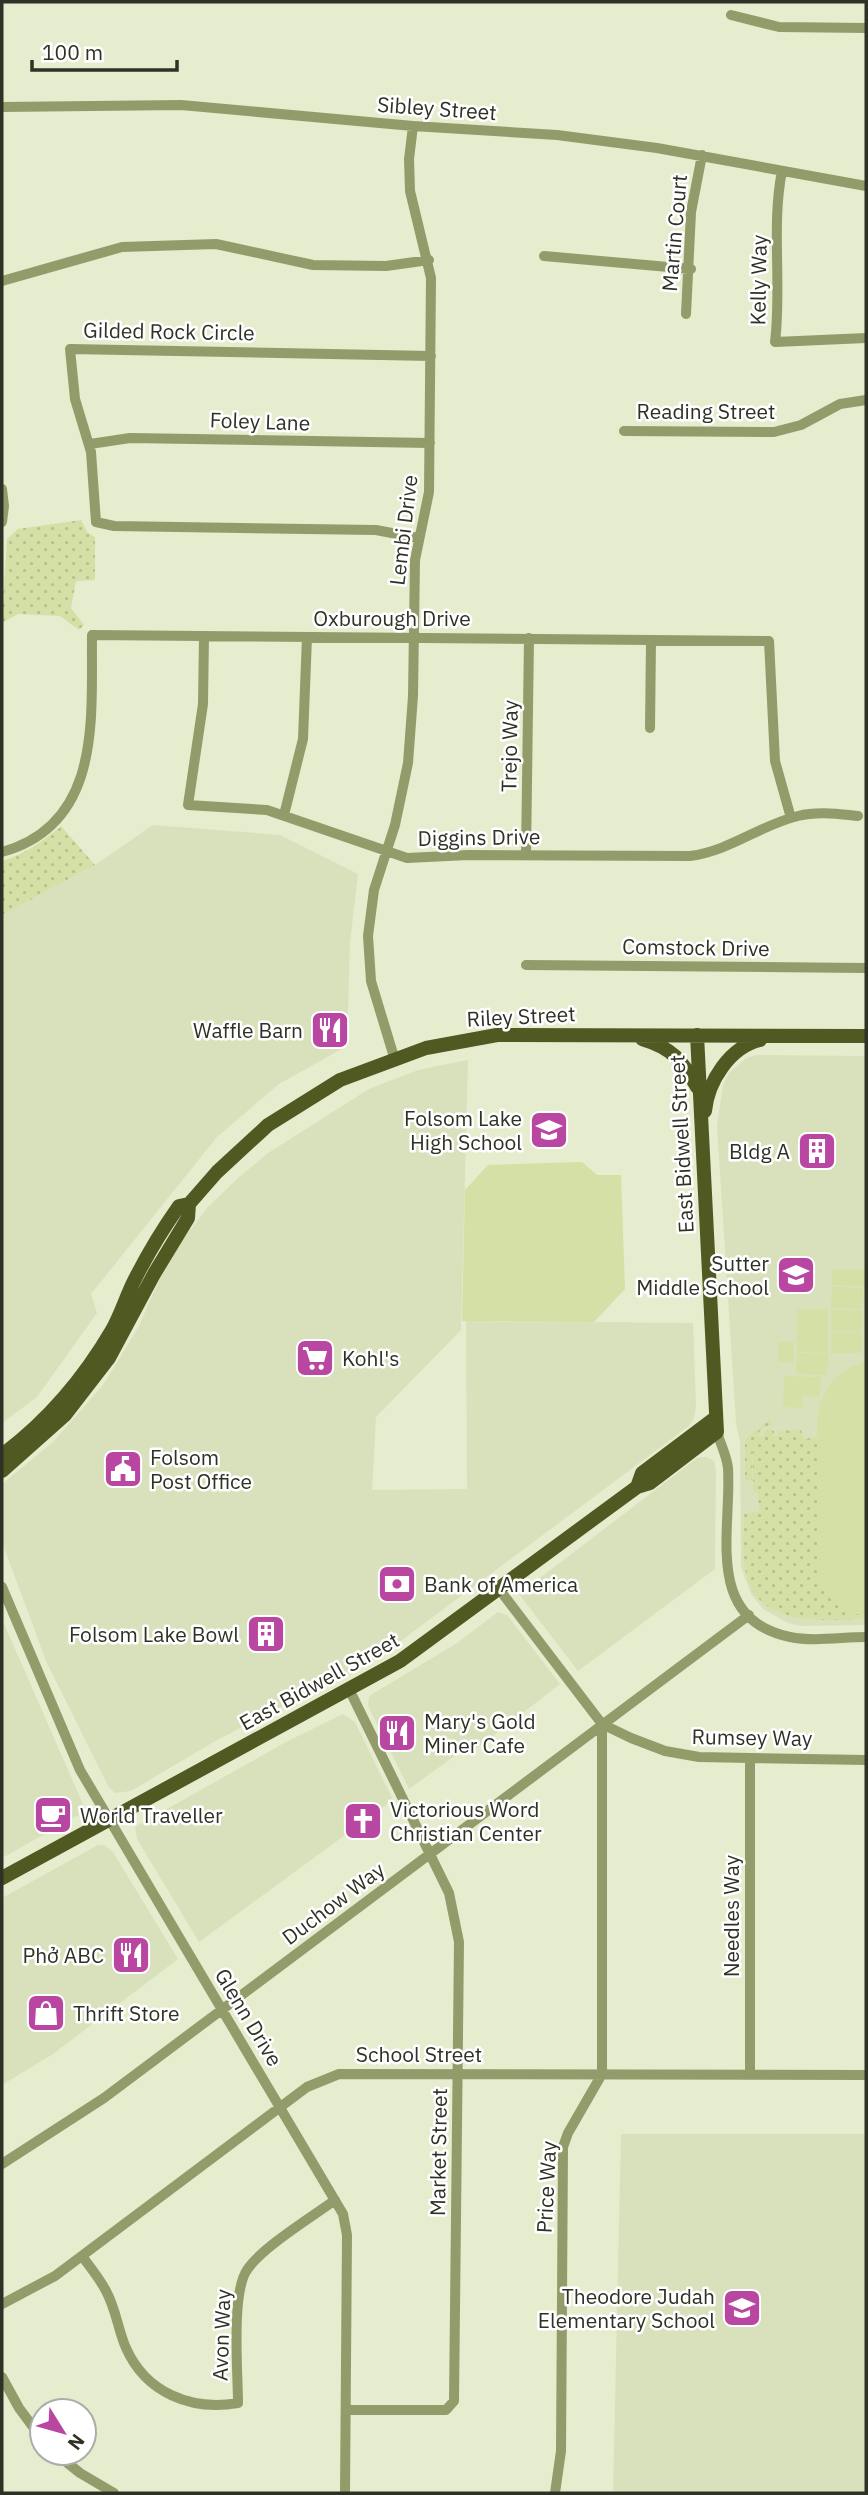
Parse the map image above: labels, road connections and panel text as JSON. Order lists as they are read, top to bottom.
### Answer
{
  "streets": {
    "main road": ["Riley Street", "East Bidwell Street"],
    "street": [
      "Sibley Street",
      "Martin Court",
      "Kelly Way",
      "Gilded Rock Circle",
      "Reading Street",
      "Foley Lane",
      "Lembi Drive",
      "Oxburough Drive",
      "Trejo Way",
      "Diggins Drive",
      "Comstock Drive",
      "Rumsey Way",
      "Duchow Way",
      "Needles Way",
      "Glenn Drive",
      "School Street",
      "Market Street",
      "Price Way",
      "Avon Way"
    ]
  },
  "crossings": [
    ["Sibley Street", "Martin Court"],
    ["Sibley Street", "Kelly Way"],
    ["Sibley Street", "Lembi Drive"],
    ["Gilded Rock Circle", "Foley Lane"],
    ["Gilded Rock Circle", "Lembi Drive"],
    ["Foley Lane", "Lembi Drive"],
    ["Lembi Drive", "Oxburough Drive"],
    ["Lembi Drive", "Diggins Drive"],
    ["Lembi Drive", "Riley Street"],
    ["Oxburough Drive", "Trejo Way"],
    ["Oxburough Drive", "Diggins Drive"],
    ["Trejo Way", "Diggins Drive"],
    ["Riley Street", "East Bidwell Street"],
    ["East Bidwell Street", "Rumsey Way"],
    ["East Bidwell Street", "Glenn Drive"],
    ["East Bidwell Street", "Market Street"],
    ["Rumsey Way", "Duchow Way"],
    ["Rumsey Way", "Needles Way"],
    ["Rumsey Way", "Price Way"],
    ["Duchow Way", "Glenn Drive"],
    ["Duchow Way", "Market Street"],
    ["Duchow Way", "Price Way"],
    ["Needles Way", "School Street"],
    ["Glenn Drive", "School Street"],
    ["Glenn Drive", "Market Street"],
    ["Glenn Drive", "Avon Way"],
    ["School Street", "Market Street"],
    ["School Street", "Price Way"],
    ["School Street", "Avon Way"]
  ],
  "places": {
    "restaurant": ["Waffle Barn", "Mary's Gold Miner Cafe", "Phở ABC"],
    "school or university": ["Folsom Lake High School", "Sutter Middle School", "Theodore Judah Elementary School"],
    "building": ["Bldg A", "Folsom Lake Bowl"],
    "supermarket": ["Kohl's"],
    "public building": ["Folsom Post Office"],
    "bank": ["Bank of America"],
    "cafe": ["World Traveller"],
    "church": ["Victorious Word Christian Center"],
    "shop": ["Thrift Store"]
  },
  "scale_bar": "100 m",
  "north": "bottom right"
}
